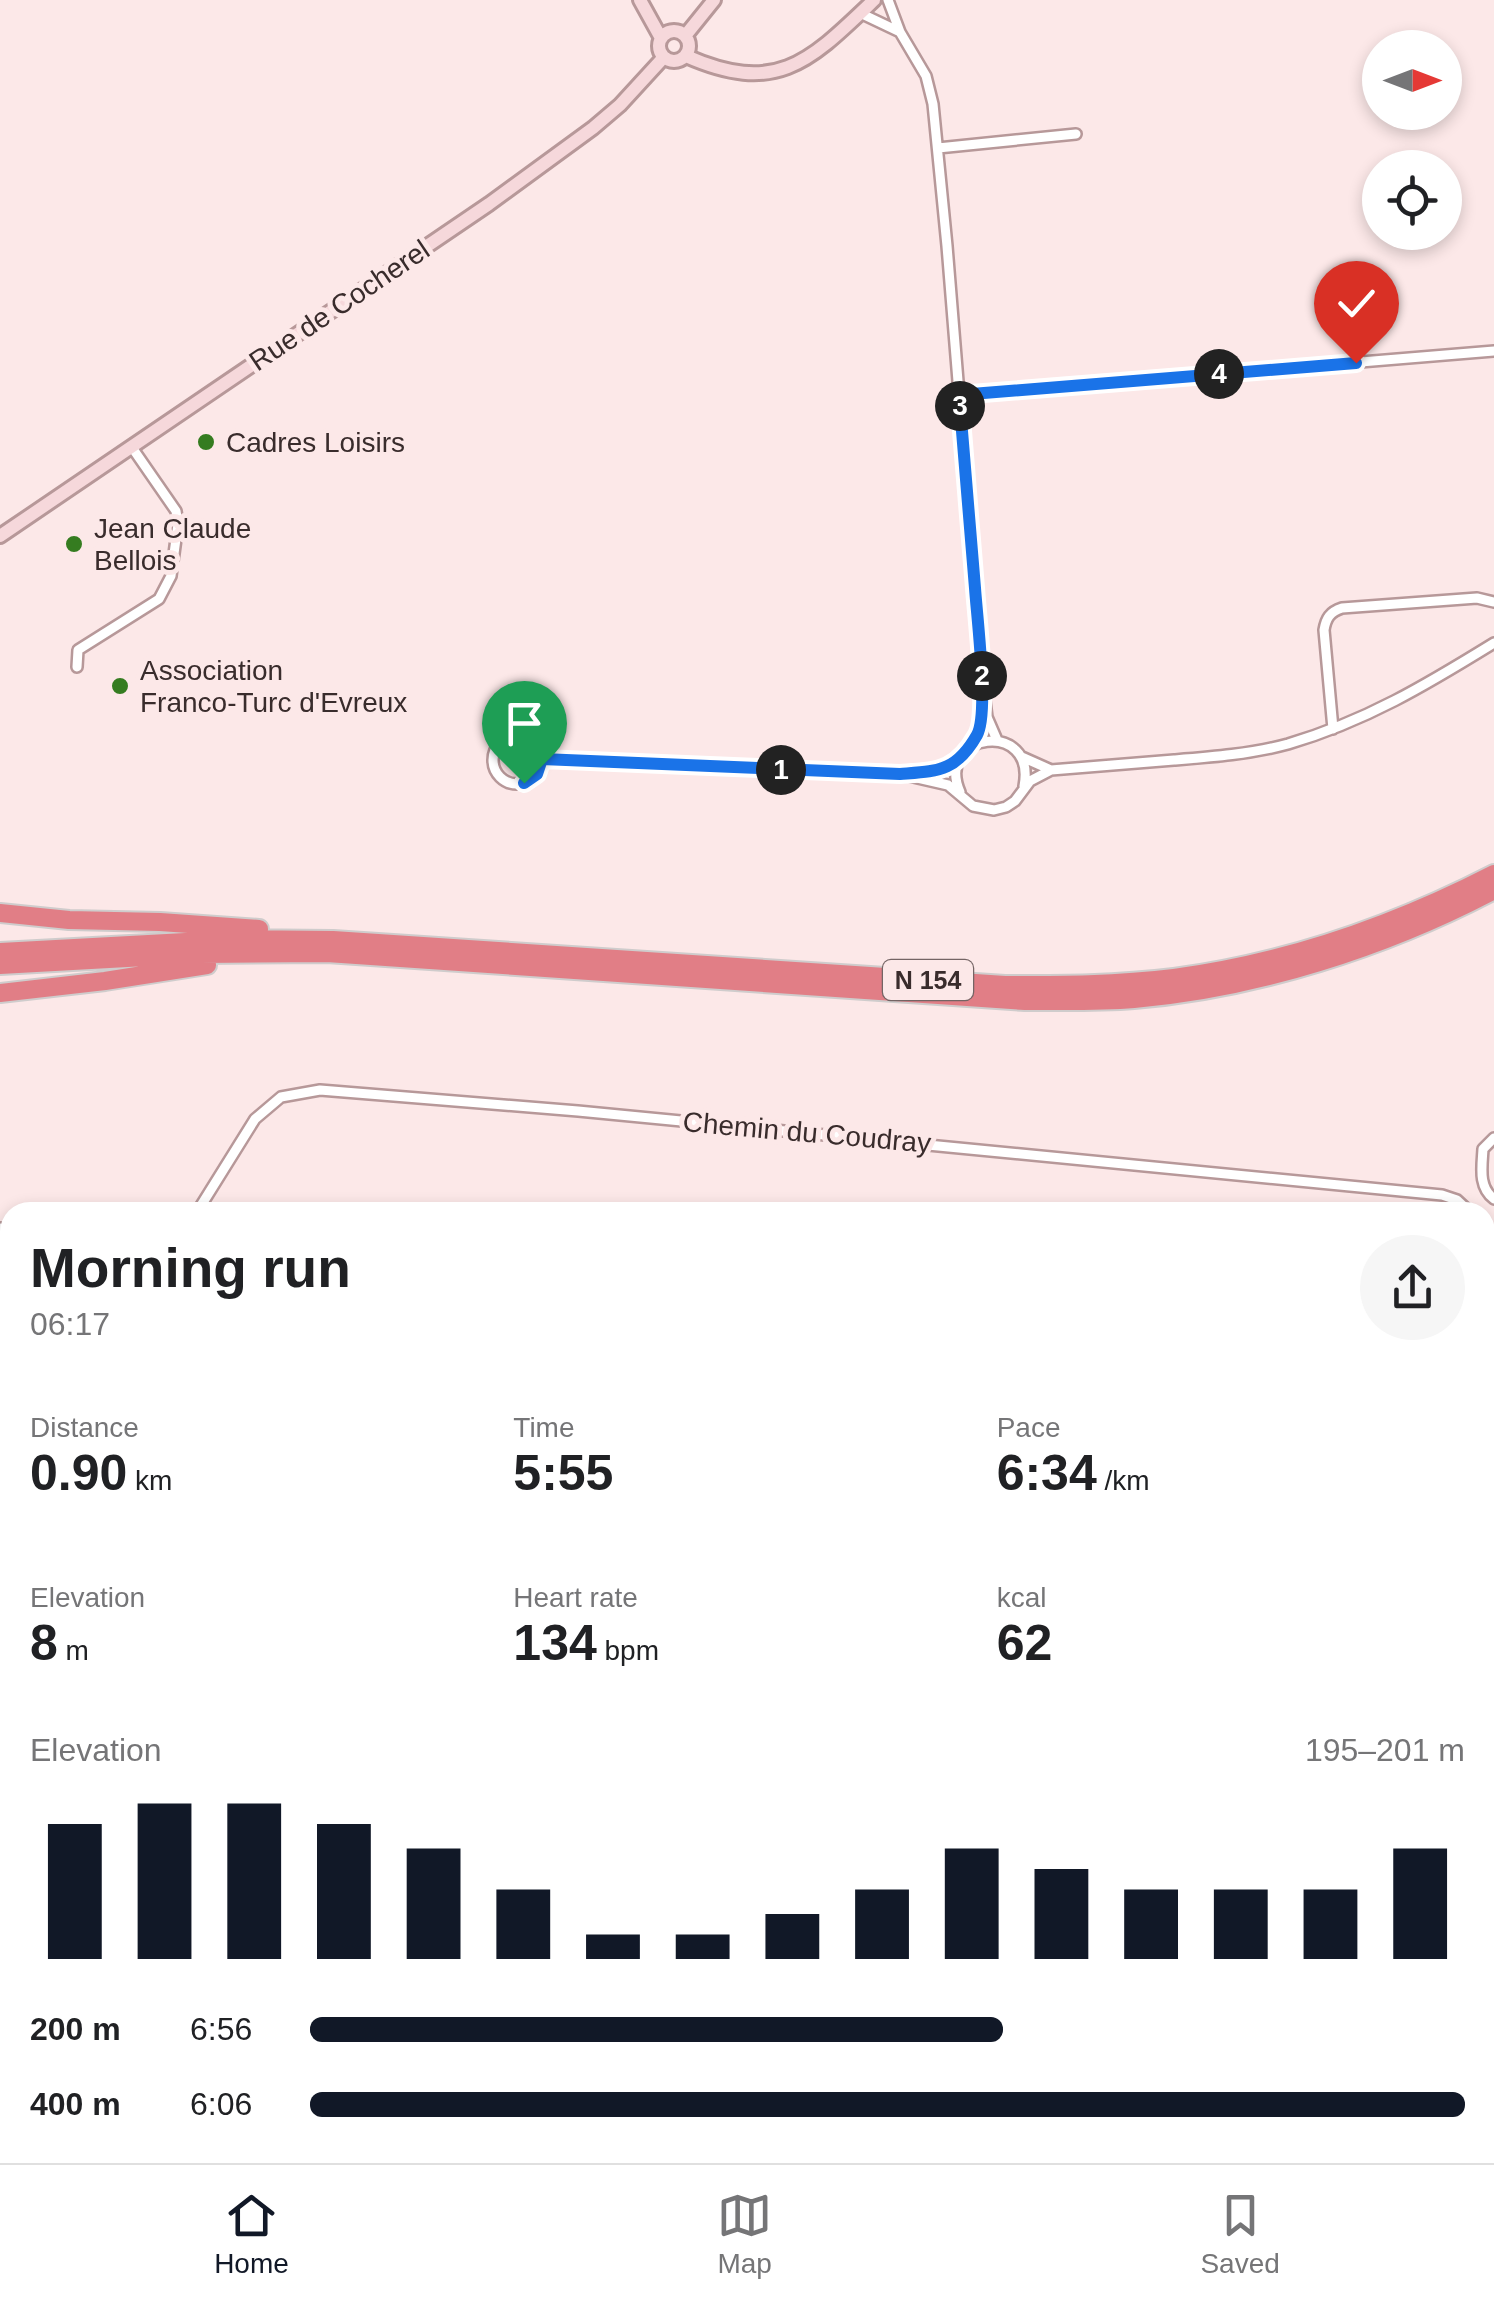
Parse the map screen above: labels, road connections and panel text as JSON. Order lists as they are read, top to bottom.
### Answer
{
  "streets": {
    "highway": ["N 154"],
    "street": ["Rue de Cocherel", "Chemin du Coudray"]
  },
  "places": ["Cadres Loisirs", "Jean Claude Bellois", "Association Franco-Turc d'Evreux"],
  "north": "right",
  "page": {
    "pins": [
      "4",
      "3",
      "2",
      "1"
    ],
    "heading": ["Morning run", "06:17"],
    "stats": [
      ["Distance", "0.90 km"],
      ["Time", "5:55"],
      ["Pace", "6:34 /km"],
      ["Elevation", "8 m"],
      ["Heart rate", "134 bpm"],
      ["kcal", "62"]
    ],
    "chart": ["Elevation", "195–201 m"],
    "list": [
      {
        "name": "200 m",
        "note": "6:56"
      },
      {
        "name": "400 m",
        "note": "6:06"
      }
    ],
    "tabs": ["Home", "Map", "Saved"]
  }
}
